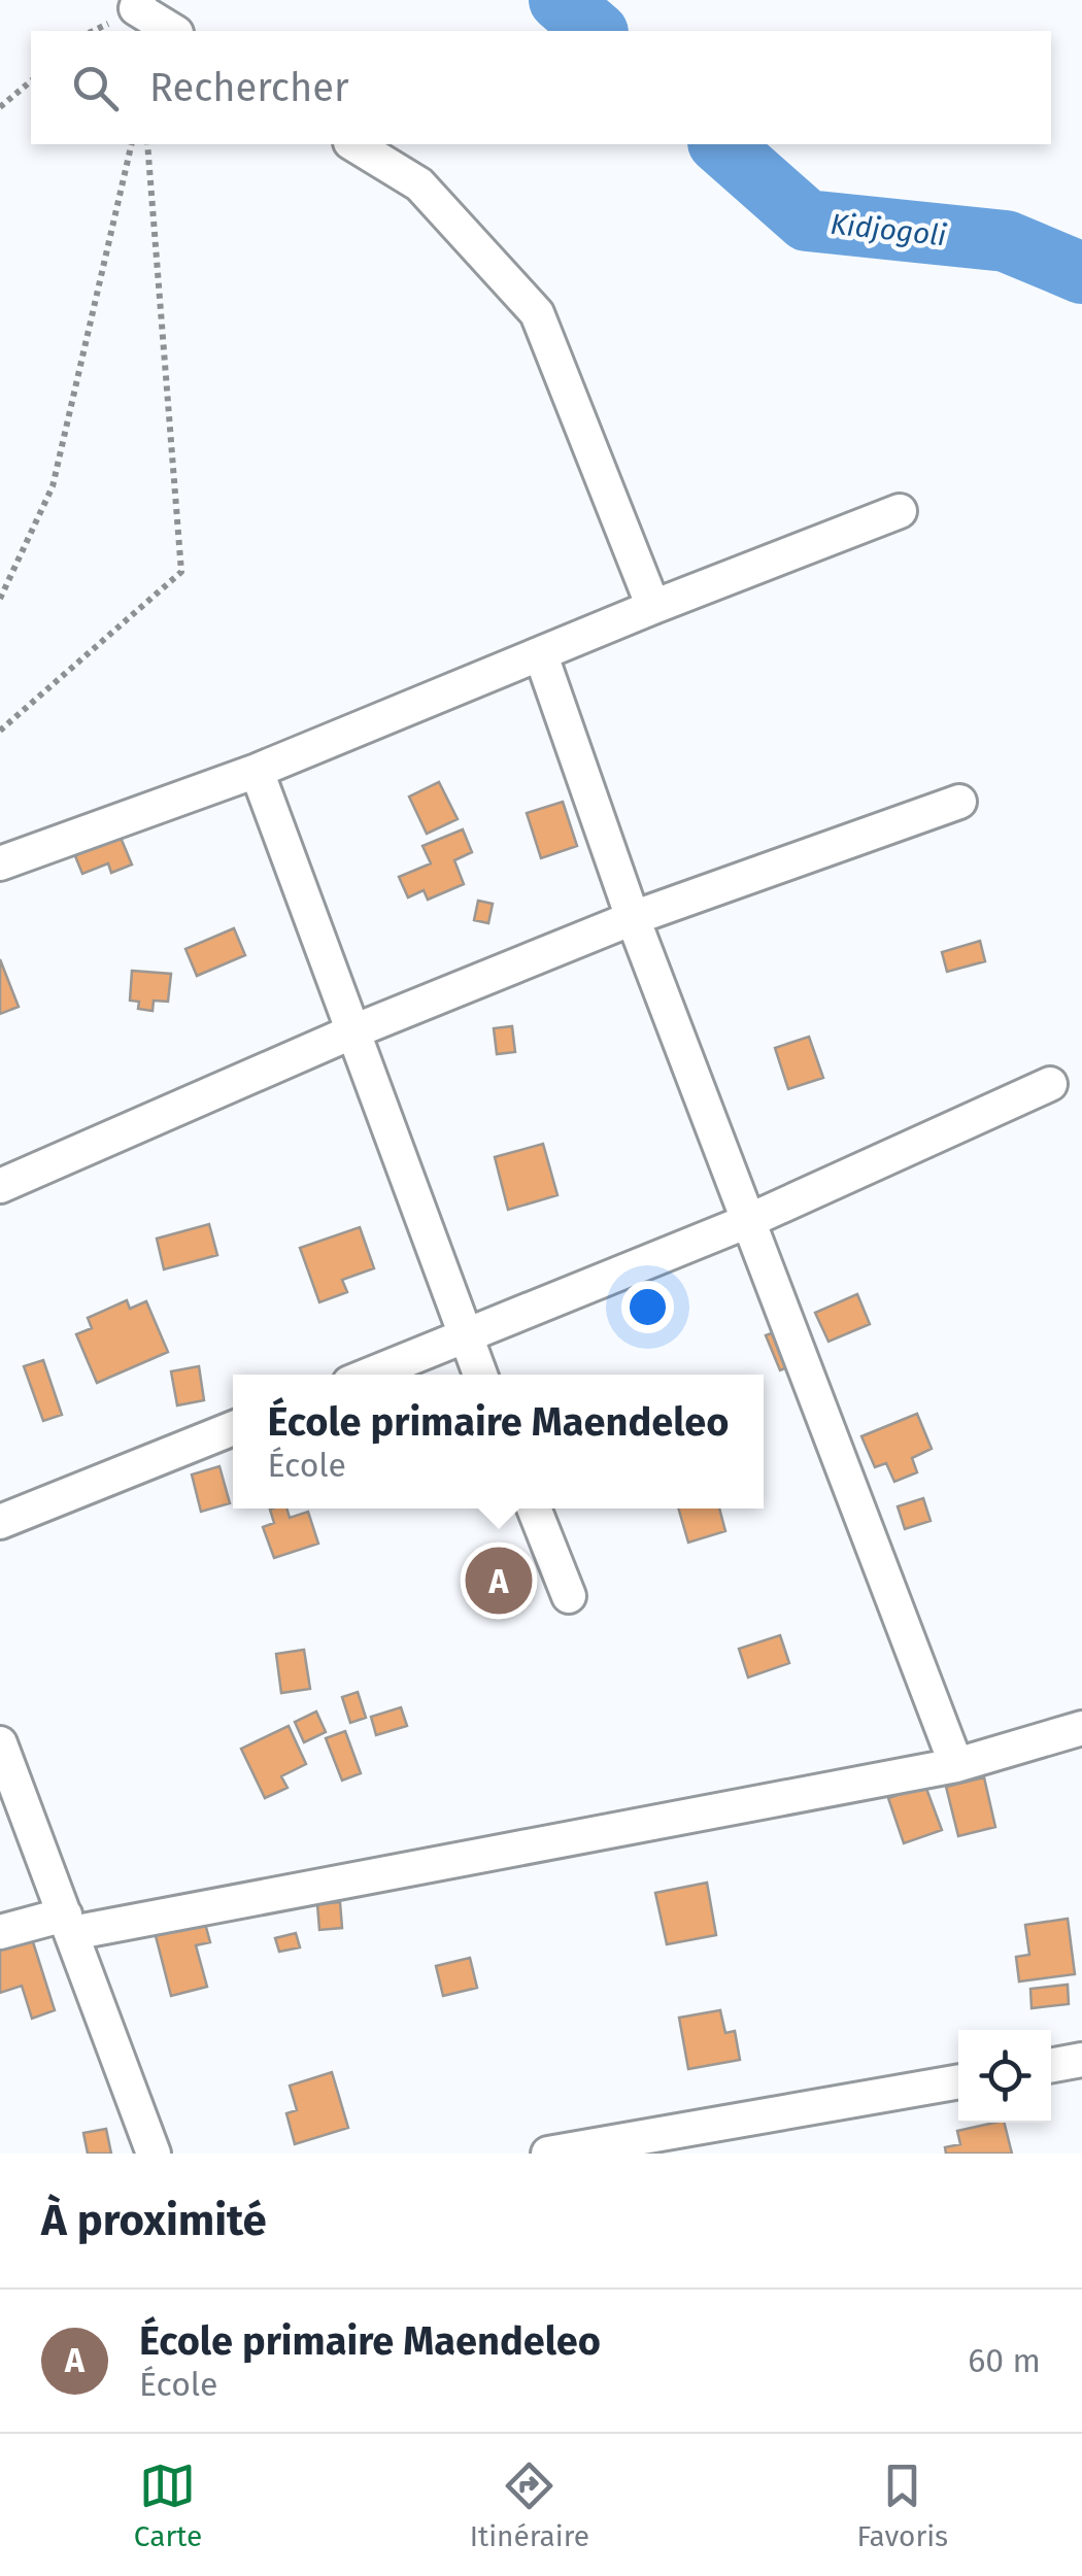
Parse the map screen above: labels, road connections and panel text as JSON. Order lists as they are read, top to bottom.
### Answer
{
  "water": ["Kidjogoli"],
  "page": {
    "search": "Rechercher",
    "popup": ["École primaire Maendeleo", "École"],
    "pins": "A",
    "heading": "À proximité",
    "list": [
      {
        "mark": "A",
        "name": "École primaire Maendeleo",
        "note": "École",
        "value": "60 m"
      }
    ],
    "nav": ["Carte", "Itinéraire", "Favoris"]
  }
}
